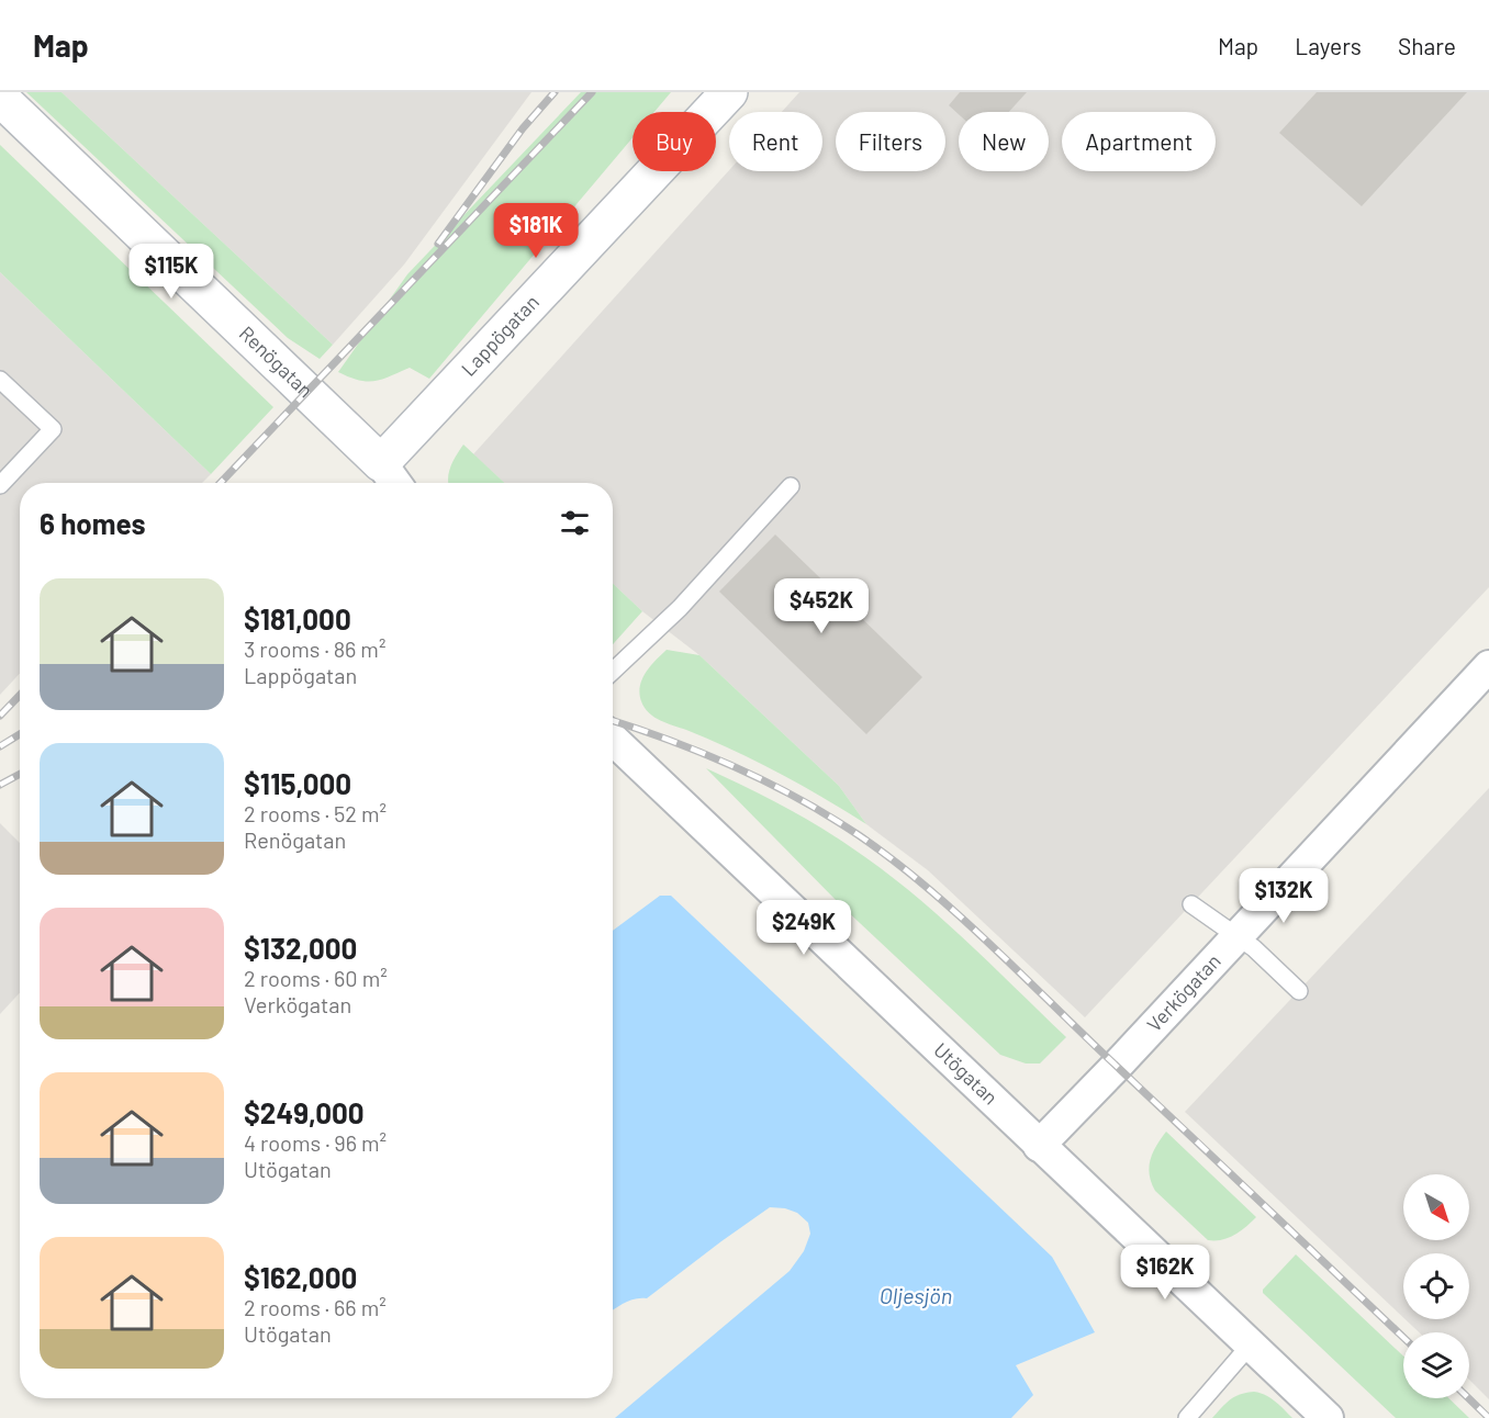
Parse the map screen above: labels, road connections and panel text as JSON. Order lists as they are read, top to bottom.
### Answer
{
  "streets": {
    "street": [
      "Lappögatan",
      "Renögatan",
      "Verkögatan",
      "Utögatan"
    ]
  },
  "crossings": [
    ["Lappögatan", "Renögatan"],
    ["Verkögatan", "Utögatan"]
  ],
  "water": ["Oljesjön"],
  "north": "bottom right",
  "page": {
    "header": "Map",
    "nav": ["Map", "Layers", "Share"],
    "chip": [
      "Buy",
      "Rent",
      "Filters",
      "New",
      "Apartment"
    ],
    "price": [
      "$181K",
      "$115K",
      "$452K",
      "$132K",
      "$249K",
      "$162K"
    ],
    "heading": "6 homes",
    "list": [
      {
        "name": "$181,000",
        "note": "3 rooms · 86 m² · Lappögatan"
      },
      {
        "name": "$115,000",
        "note": "2 rooms · 52 m² · Renögatan"
      },
      {
        "name": "$132,000",
        "note": "2 rooms · 60 m² · Verkögatan"
      },
      {
        "name": "$249,000",
        "note": "4 rooms · 96 m² · Utögatan"
      },
      {
        "name": "$162,000",
        "note": "2 rooms · 66 m² · Utögatan"
      }
    ]
  }
}
